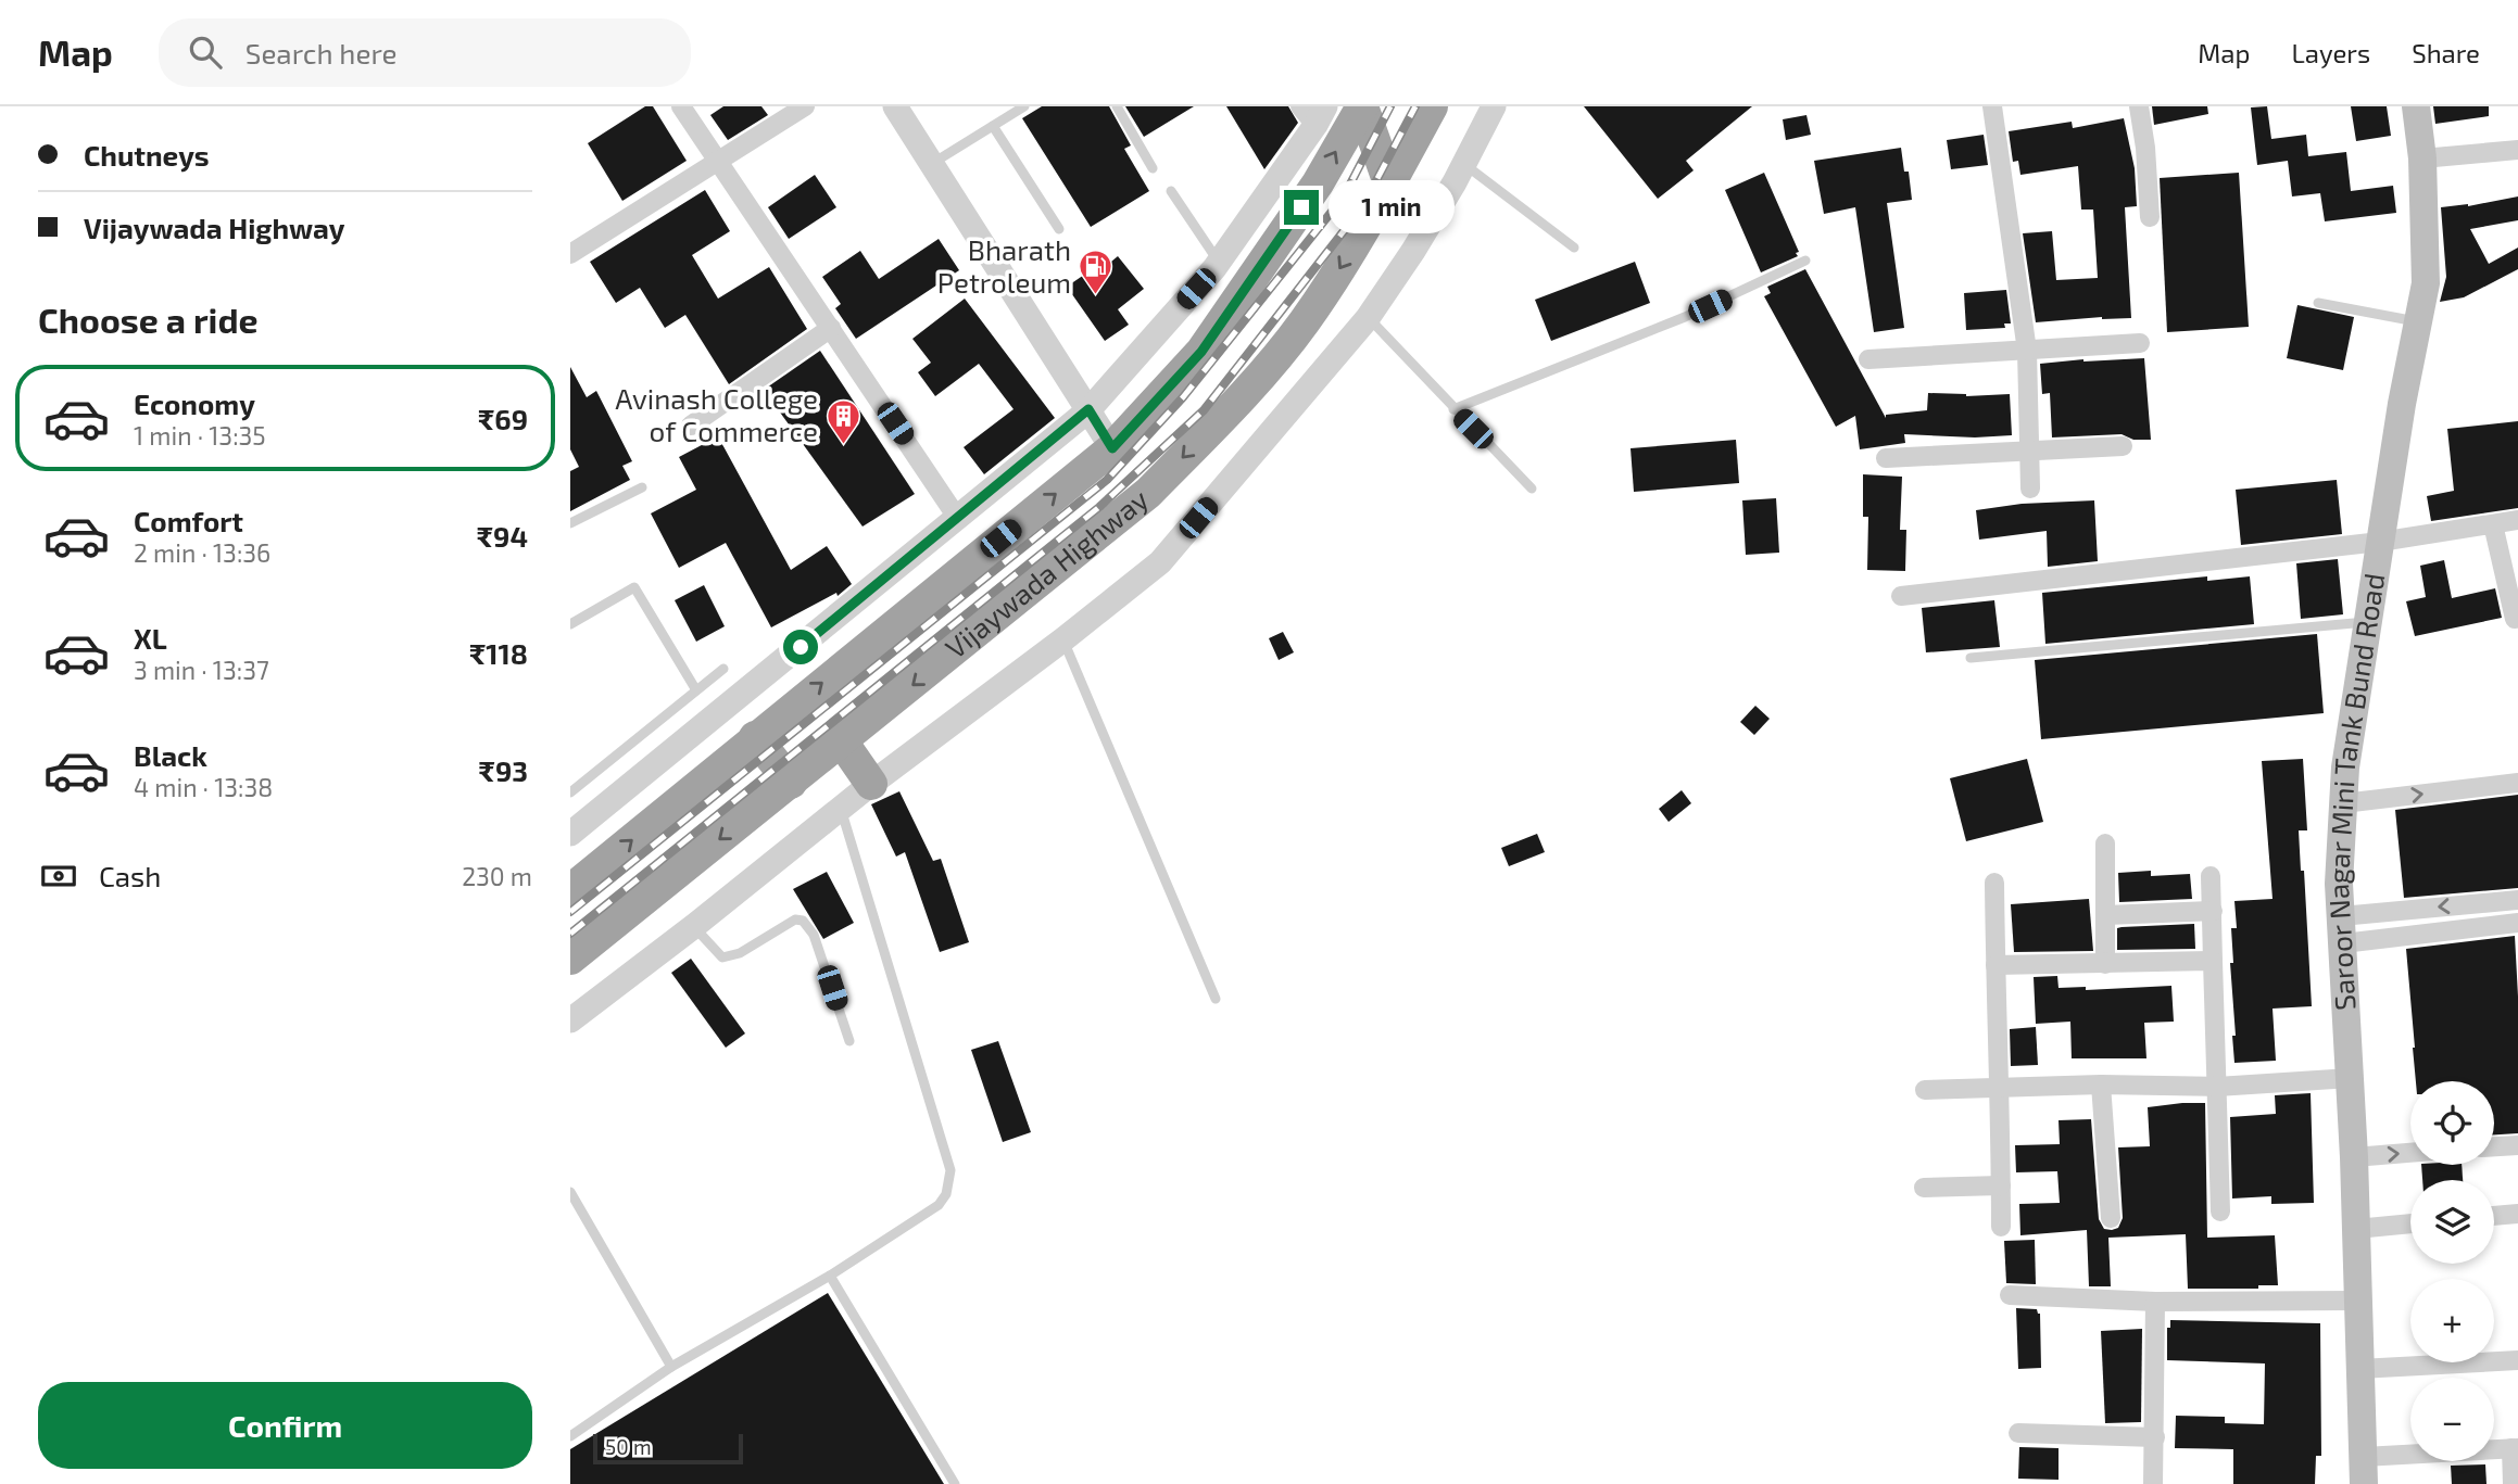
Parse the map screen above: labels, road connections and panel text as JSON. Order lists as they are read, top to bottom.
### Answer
{
  "streets": {
    "highway": ["Vijaywada Highway"],
    "main road": ["Saroor Nagar Mini Tank Bund Road"]
  },
  "places": {
    "fuel station": ["Bharath Petroleum"],
    "building": ["Avinash College of Commerce"]
  },
  "scale_bar": "50 m",
  "page": {
    "header": "Map",
    "search": "Search here",
    "nav": ["Map", "Layers", "Share"],
    "banner": ["Chutneys", "Vijaywada Highway"],
    "bubble": "1 min",
    "heading": "Choose a ride",
    "list": [
      {
        "name": "Economy",
        "note": "1 min · 13:35",
        "value": "₹69"
      },
      {
        "name": "Comfort",
        "note": "2 min · 13:36",
        "value": "₹94"
      },
      {
        "name": "XL",
        "note": "3 min · 13:37",
        "value": "₹118"
      },
      {
        "name": "Black",
        "note": "4 min · 13:38",
        "value": "₹93"
      }
    ],
    "pay": ["Cash", "230 m"],
    "map_buttons": ["+", "−"],
    "buttons": "Confirm",
    "scale": "50 m"
  }
}
